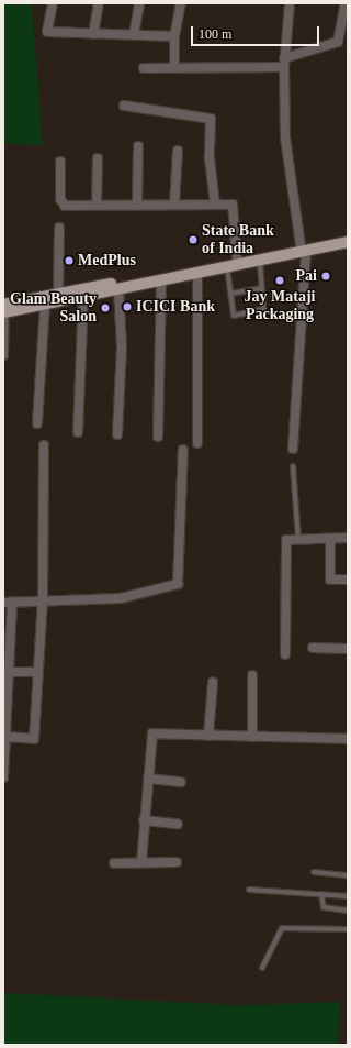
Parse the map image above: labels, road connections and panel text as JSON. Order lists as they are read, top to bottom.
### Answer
{
  "places": [
    "State Bank of India",
    "MedPlus",
    "Pai",
    "Jay Mataji Packaging",
    "ICICI Bank",
    "Glam Beauty Salon"
  ],
  "scale_bar": "100 m"
}
